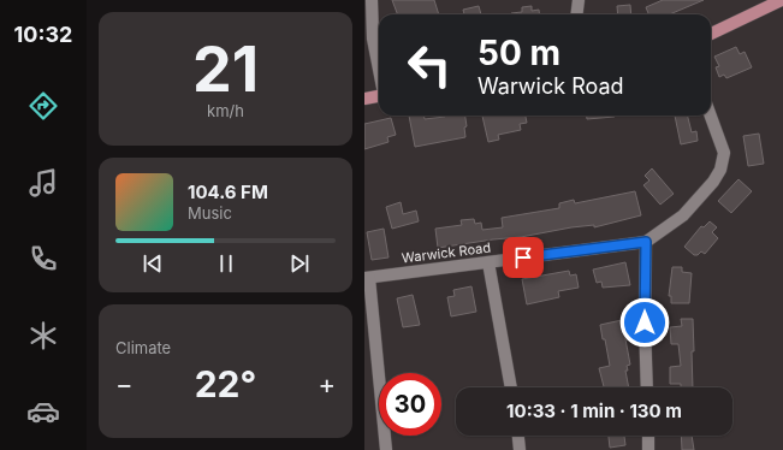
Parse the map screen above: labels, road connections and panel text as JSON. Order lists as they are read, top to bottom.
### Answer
{
  "streets": {
    "street": ["Warwick Road"]
  },
  "page": {
    "tabs": "10:32",
    "tile": [
      ["21", "km/h"],
      "Climate"
    ],
    "turn": ["50 m", "Warwick Road"],
    "song": ["104.6 FM", "Music"],
    "heat": ["−", "22°", "+"],
    "limit": "30",
    "trip": "10:33 · 1 min · 130 m"
  }
}
